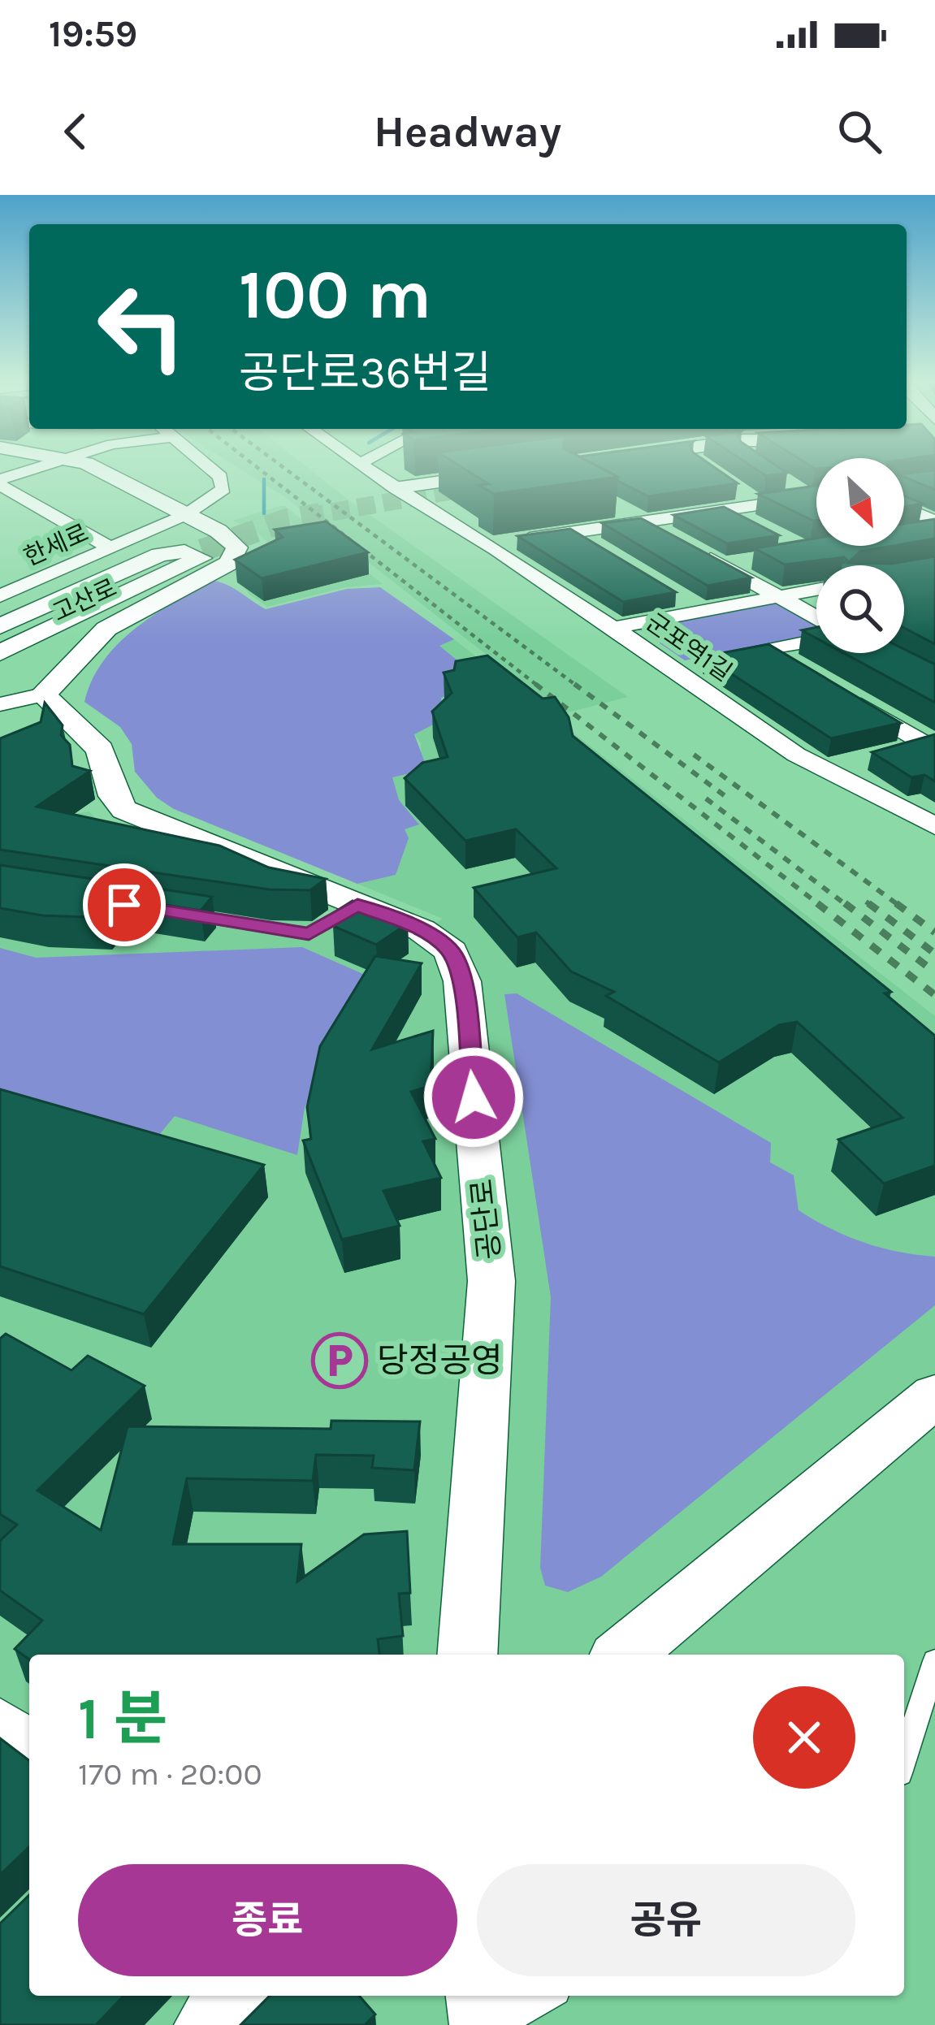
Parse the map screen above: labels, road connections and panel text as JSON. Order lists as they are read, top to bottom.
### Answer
{
  "streets": {
    "street": [
      "한세로",
      "고산로",
      "군포역1길",
      "공단로"
    ]
  },
  "places": {
    "parking": ["당정공영"]
  },
  "north": "bottom right",
  "page": {
    "status": "19:59",
    "header": "Headway",
    "turn": ["100 m", "공단로36번길"],
    "heading": ["1 분", "170 m · 20:00"],
    "buttons": ["종료", "공유"]
  }
}
